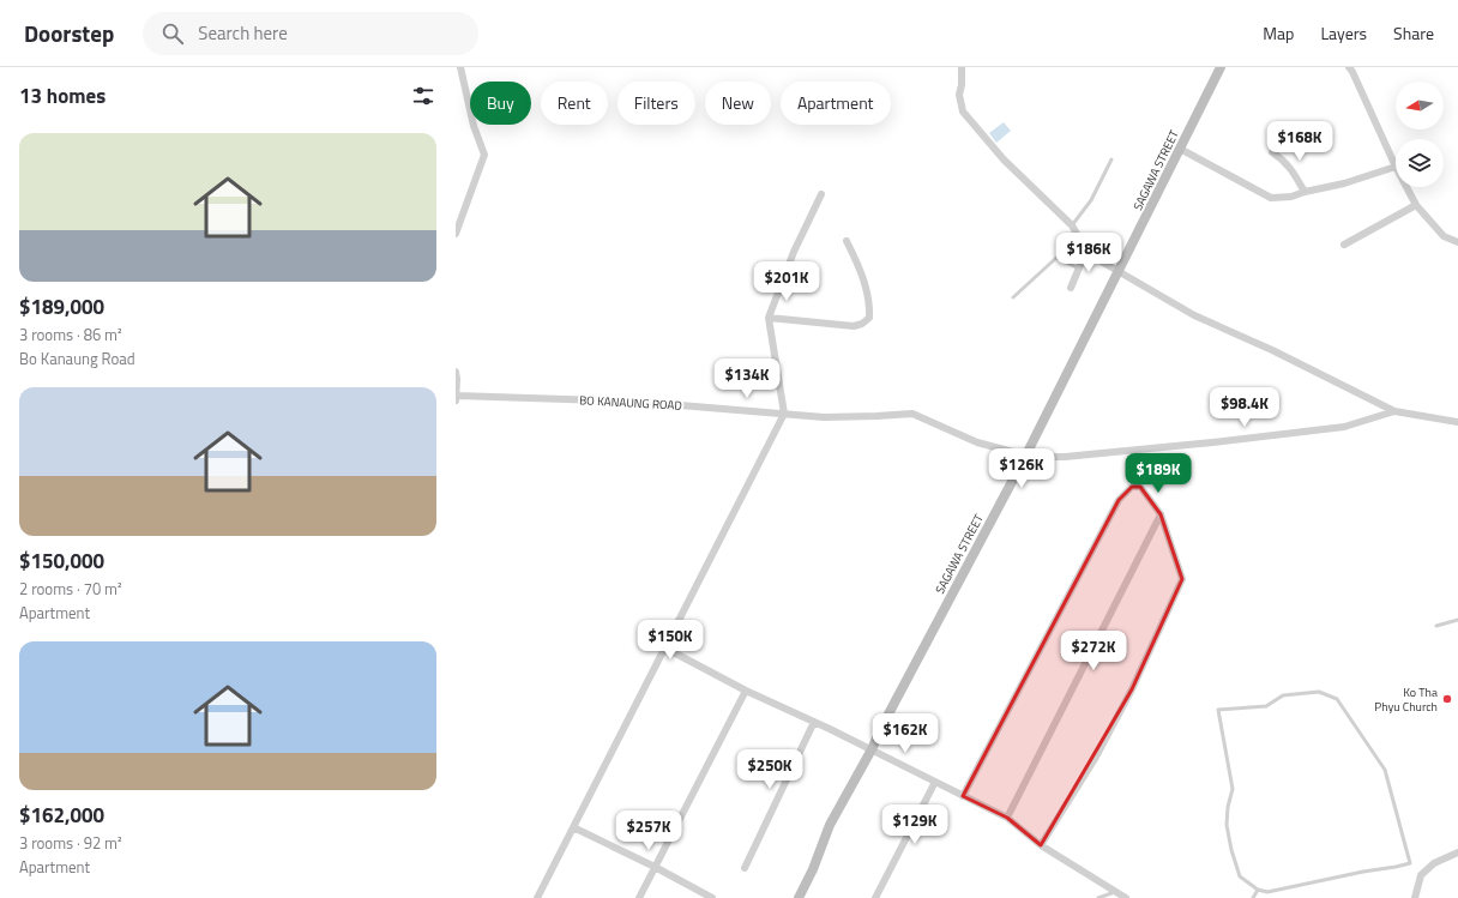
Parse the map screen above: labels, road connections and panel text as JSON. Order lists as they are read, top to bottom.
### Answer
{
  "streets": {
    "street": ["SAGAWA STREET", "BO KANAUNG ROAD"]
  },
  "crossings": [
    ["SAGAWA STREET", "BO KANAUNG ROAD"]
  ],
  "places": ["Ko Tha Phyu Church"],
  "north": "left",
  "page": {
    "header": "Doorstep",
    "search": "Search here",
    "nav": ["Map", "Layers", "Share"],
    "heading": "13 homes",
    "chip": [
      "Buy",
      "Rent",
      "Filters",
      "New",
      "Apartment"
    ],
    "price": [
      "$168K",
      "$186K",
      "$201K",
      "$134K",
      "$98.4K",
      "$126K",
      "$189K",
      "$150K",
      "$272K",
      "$162K",
      "$250K",
      "$129K",
      "$257K"
    ],
    "list": [
      {
        "name": "$189,000",
        "note": "3 rooms · 86 m² · Bo Kanaung Road"
      },
      {
        "name": "$150,000",
        "note": "2 rooms · 70 m² · Apartment"
      },
      {
        "name": "$162,000",
        "note": "3 rooms · 92 m² · Apartment"
      }
    ]
  }
}
